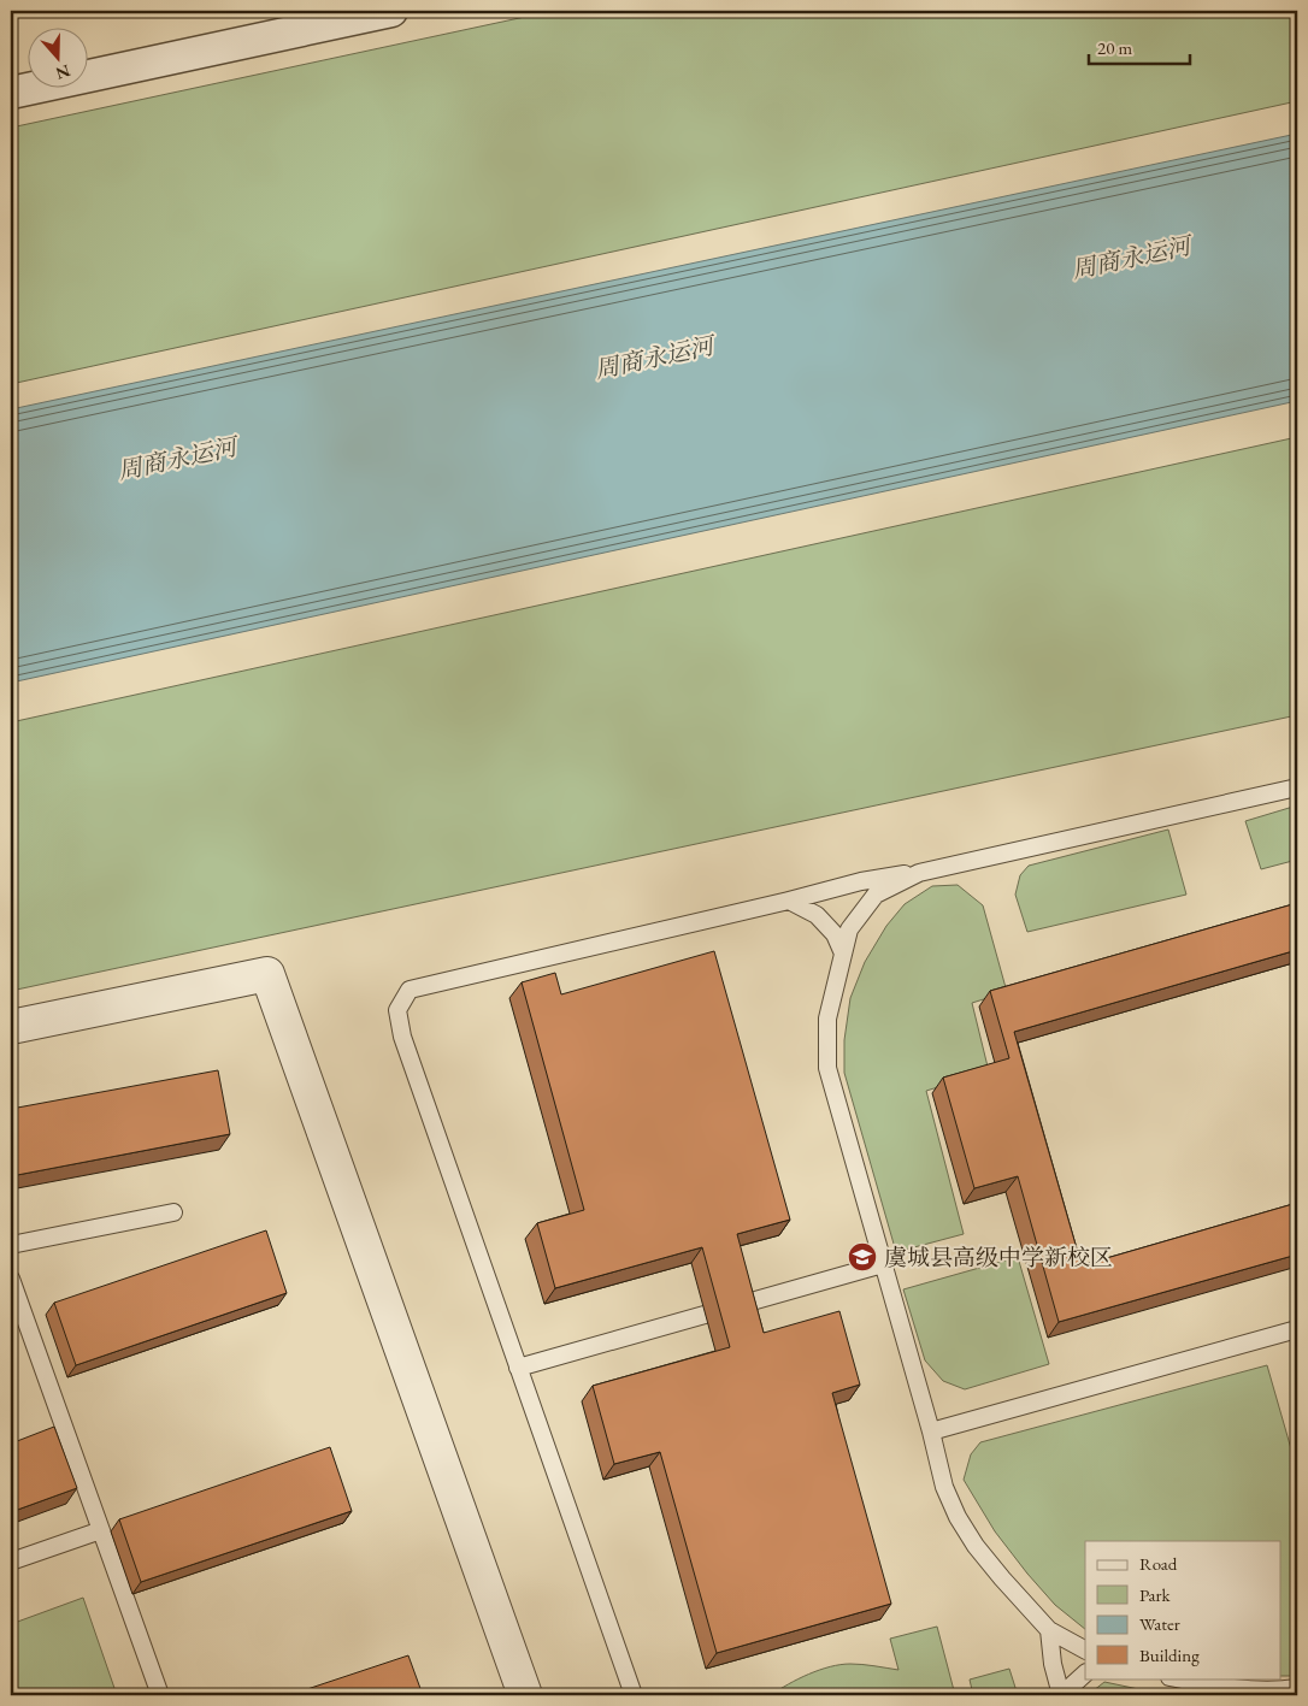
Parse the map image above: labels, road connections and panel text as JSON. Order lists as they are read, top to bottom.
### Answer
{
  "water": ["周商永运河"],
  "places": {
    "school or university": ["虞城县高级中学新校区"]
  },
  "legend": [
    "Road",
    "Park",
    "Water",
    "Building"
  ],
  "scale_bar": "20 m",
  "north": "bottom"
}
